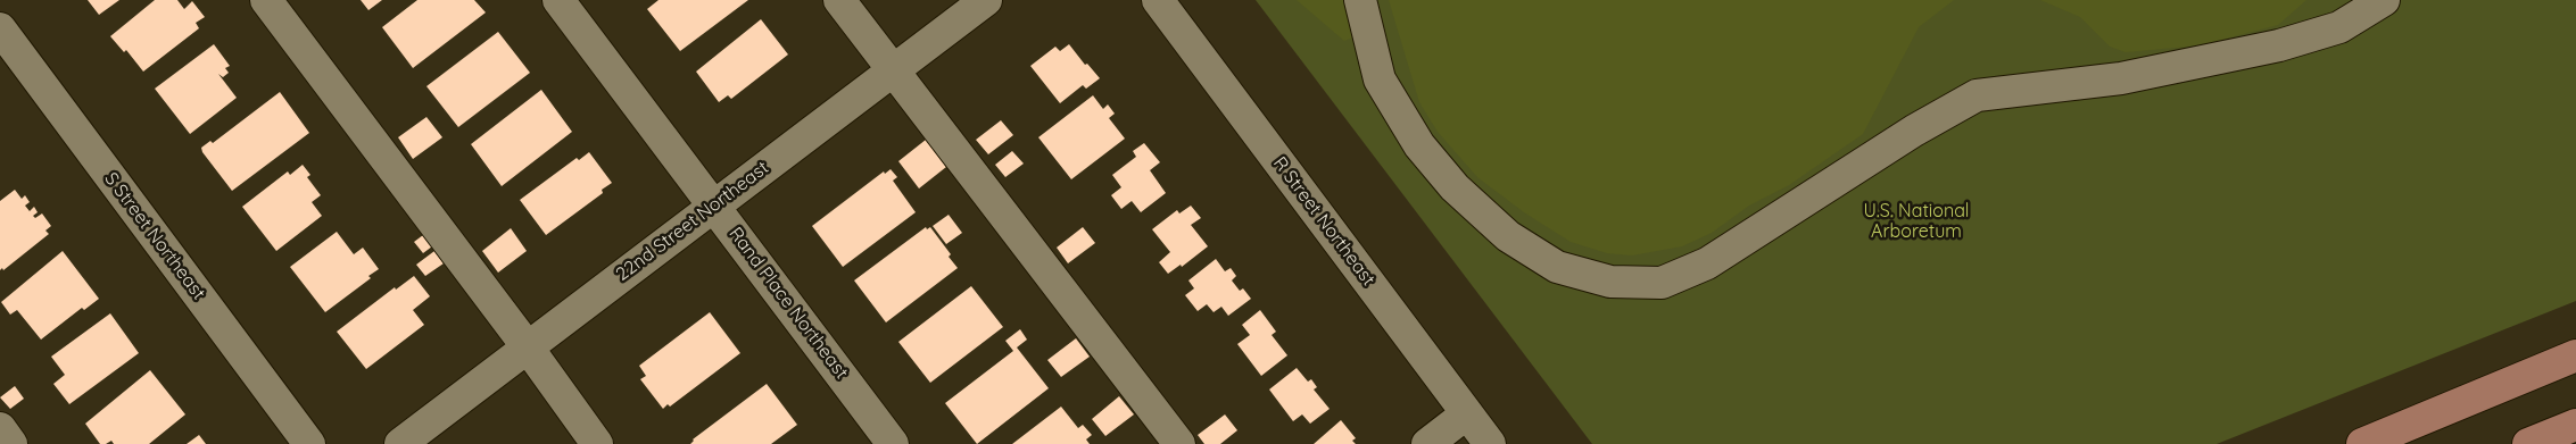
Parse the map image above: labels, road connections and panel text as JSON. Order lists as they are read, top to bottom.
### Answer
{
  "streets": {
    "street": [
      "22nd Street Northeast",
      "R Street Northeast",
      "S Street Northeast",
      "Rand Place Northeast"
    ]
  },
  "crossings": [
    ["22nd Street Northeast", "Rand Place Northeast"]
  ],
  "parks": ["U.S. National Arboretum"]
}
